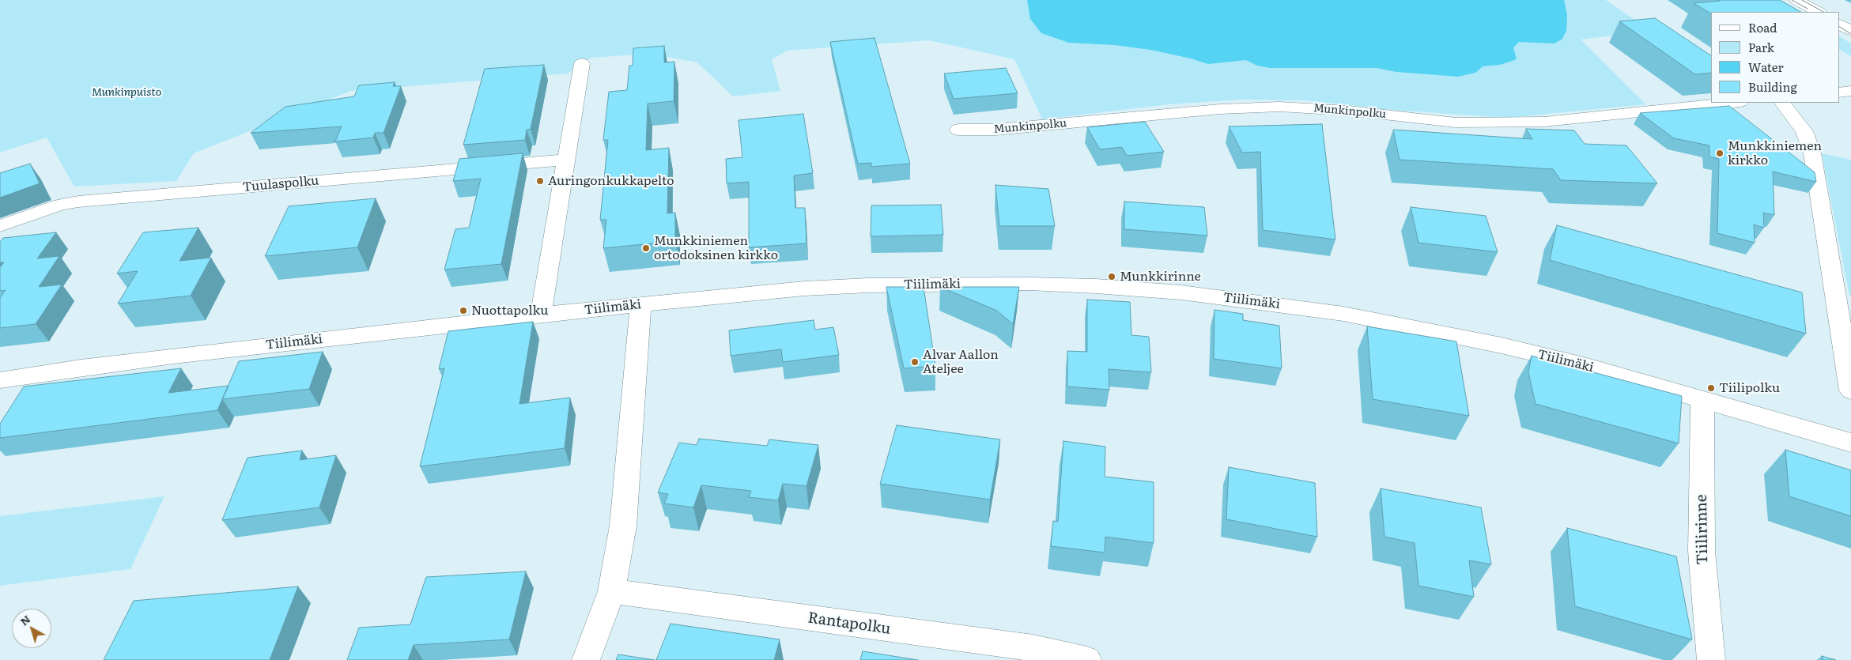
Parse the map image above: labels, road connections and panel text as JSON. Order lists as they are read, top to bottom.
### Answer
{
  "streets": {
    "street": [
      "Munkinpolku",
      "Tuulaspolku",
      "Tiilimäki",
      "Tiilirinne",
      "Rantapolku"
    ]
  },
  "crossings": [
    ["Tiilimäki", "Tiilirinne"]
  ],
  "parks": ["Munkinpuisto"],
  "places": [
    "Munkkiniemen kirkko",
    "Auringonkukkapelto",
    "Munkkiniemen ortodoksinen kirkko",
    "Munkkirinne",
    "Nuottapolku",
    "Alvar Aallon Ateljee",
    "Tiilipolku"
  ],
  "legend": [
    "Road",
    "Park",
    "Water",
    "Building"
  ],
  "north": "top left"
}
